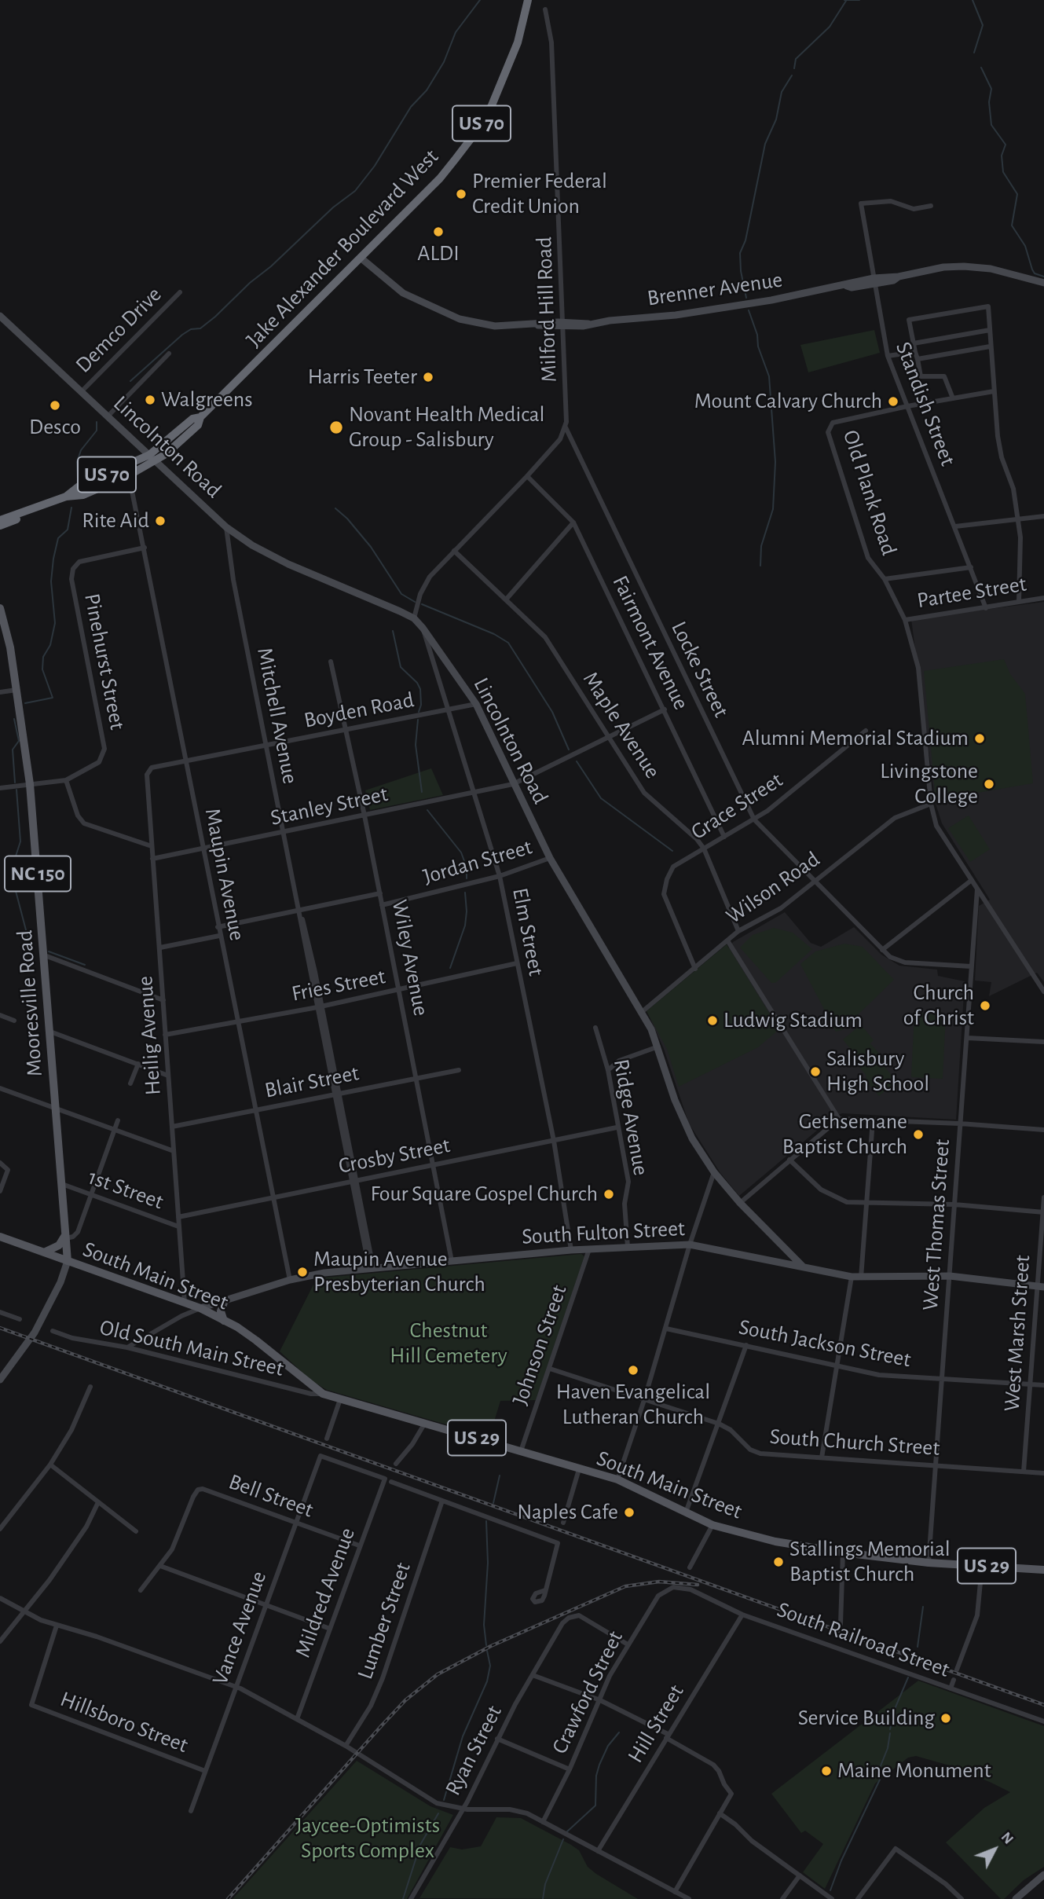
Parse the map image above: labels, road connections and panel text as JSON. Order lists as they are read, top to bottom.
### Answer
{
  "streets": {
    "highway": ["US 70", "Jake Alexander Boulevard West"],
    "main road": [
      "NC 150",
      "Mooresville Road",
      "South Main Street",
      "US 29"
    ],
    "street": [
      "Brenner Avenue",
      "Milford Hill Road",
      "Demco Drive",
      "Standish Street",
      "Lincolnton Road",
      "Old Plank Road",
      "Partee Street",
      "Fairmont Avenue",
      "Pinehurst Street",
      "Locke Street",
      "Boyden Road",
      "Mitchell Avenue",
      "Maple Avenue",
      "Stanley Street",
      "Grace Street",
      "Jordan Street",
      "Maupin Avenue",
      "Wilson Road",
      "Elm Street",
      "Wiley Avenue",
      "Fries Street",
      "Heilig Avenue",
      "Blair Street",
      "Ridge Avenue",
      "Crosby Street",
      "1st Street",
      "West Thomas Street",
      "South Fulton Street",
      "West Marsh Street",
      "South Jackson Street",
      "Johnson Street",
      "Old South Main Street",
      "South Church Street",
      "Bell Street",
      "Mildred Avenue",
      "Lumber Street",
      "Vance Avenue",
      "South Railroad Street",
      "Crawford Street",
      "Hillsboro Street",
      "Hill Street",
      "Ryan Street"
    ]
  },
  "crossings": [
    ["Jake Alexander Boulevard West", "Brenner Avenue"],
    ["Jake Alexander Boulevard West", "Lincolnton Road"],
    ["Jake Alexander Boulevard West", "Maupin Avenue"],
    ["Brenner Avenue", "Milford Hill Road"],
    ["Brenner Avenue", "Standish Street"],
    ["Milford Hill Road", "Locke Street"],
    ["Demco Drive", "Lincolnton Road"],
    ["Standish Street", "Old Plank Road"],
    ["Standish Street", "Partee Street"],
    ["Lincolnton Road", "Boyden Road"],
    ["Lincolnton Road", "Mitchell Avenue"],
    ["Lincolnton Road", "Stanley Street"],
    ["Lincolnton Road", "Jordan Street"],
    ["Lincolnton Road", "Wilson Road"],
    ["Lincolnton Road", "Elm Street"],
    ["Lincolnton Road", "South Fulton Street"],
    ["Old Plank Road", "Partee Street"],
    ["Old Plank Road", "Wilson Road"],
    ["Old Plank Road", "West Thomas Street"],
    ["Fairmont Avenue", "Stanley Street"],
    ["Fairmont Avenue", "Grace Street"],
    ["Pinehurst Street", "Maupin Avenue"],
    ["Pinehurst Street", "Mooresville Road"],
    ["Locke Street", "Grace Street"],
    ["Locke Street", "Wilson Road"],
    ["Locke Street", "West Thomas Street"],
    ["Boyden Road", "Mitchell Avenue"],
    ["Boyden Road", "Maupin Avenue"],
    ["Boyden Road", "Elm Street"],
    ["Boyden Road", "Wiley Avenue"],
    ["Boyden Road", "Heilig Avenue"],
    ["Mitchell Avenue", "Stanley Street"],
    ["Mitchell Avenue", "Fries Street"],
    ["Mitchell Avenue", "Blair Street"],
    ["Mitchell Avenue", "Crosby Street"],
    ["Mitchell Avenue", "South Fulton Street"],
    ["Maple Avenue", "Stanley Street"],
    ["Maple Avenue", "Grace Street"],
    ["Maple Avenue", "Wilson Road"],
    ["Stanley Street", "Maupin Avenue"],
    ["Stanley Street", "Elm Street"],
    ["Stanley Street", "Wiley Avenue"],
    ["Stanley Street", "Heilig Avenue"],
    ["Grace Street", "Wilson Road"],
    ["Jordan Street", "Elm Street"],
    ["Jordan Street", "Wiley Avenue"],
    ["Maupin Avenue", "Fries Street"],
    ["Maupin Avenue", "Blair Street"],
    ["Maupin Avenue", "Crosby Street"],
    ["Maupin Avenue", "South Fulton Street"],
    ["Elm Street", "Fries Street"],
    ["Elm Street", "Crosby Street"],
    ["Elm Street", "South Fulton Street"],
    ["Wiley Avenue", "Fries Street"],
    ["Wiley Avenue", "Blair Street"],
    ["Wiley Avenue", "Crosby Street"],
    ["Wiley Avenue", "South Fulton Street"],
    ["Fries Street", "Heilig Avenue"],
    ["Mooresville Road", "1st Street"],
    ["Mooresville Road", "South Main Street"],
    ["Heilig Avenue", "Blair Street"],
    ["Heilig Avenue", "Crosby Street"],
    ["Heilig Avenue", "1st Street"],
    ["Heilig Avenue", "South Main Street"],
    ["Ridge Avenue", "Crosby Street"],
    ["Ridge Avenue", "South Fulton Street"],
    ["West Thomas Street", "South Fulton Street"],
    ["West Thomas Street", "South Main Street"],
    ["West Thomas Street", "South Jackson Street"],
    ["West Thomas Street", "South Church Street"],
    ["South Fulton Street", "South Main Street"],
    ["South Fulton Street", "West Marsh Street"],
    ["South Fulton Street", "Johnson Street"],
    ["South Main Street", "Johnson Street"],
    ["South Main Street", "Old South Main Street"],
    ["West Marsh Street", "South Jackson Street"],
    ["West Marsh Street", "South Church Street"],
    ["Johnson Street", "South Church Street"],
    ["Bell Street", "Mildred Avenue"],
    ["Bell Street", "Vance Avenue"],
    ["Mildred Avenue", "Vance Avenue"],
    ["Vance Avenue", "Hillsboro Street"],
    ["South Railroad Street", "Crawford Street"],
    ["South Railroad Street", "Hill Street"],
    ["Crawford Street", "Ryan Street"]
  ],
  "parks": ["Chestnut Hill Cemetery", "Jaycee-Optimists Sports Complex"],
  "places": [
    "Premier Federal Credit Union",
    "ALDI",
    "Harris Teeter",
    "Walgreens",
    "Mount Calvary Church",
    "Desco",
    "Novant Health Medical Group - Salisbury",
    "Rite Aid",
    "Alumni Memorial Stadium",
    "Livingstone College",
    "Church of Christ",
    "Ludwig Stadium",
    "Salisbury High School",
    "Gethsemane Baptist Church",
    "Four Square Gospel Church",
    "Maupin Avenue Presbyterian Church",
    "Haven Evangelical Lutheran Church",
    "Naples Cafe",
    "Stallings Memorial Baptist Church",
    "Service Building",
    "Maine Monument"
  ],
  "north": "top right"
}
